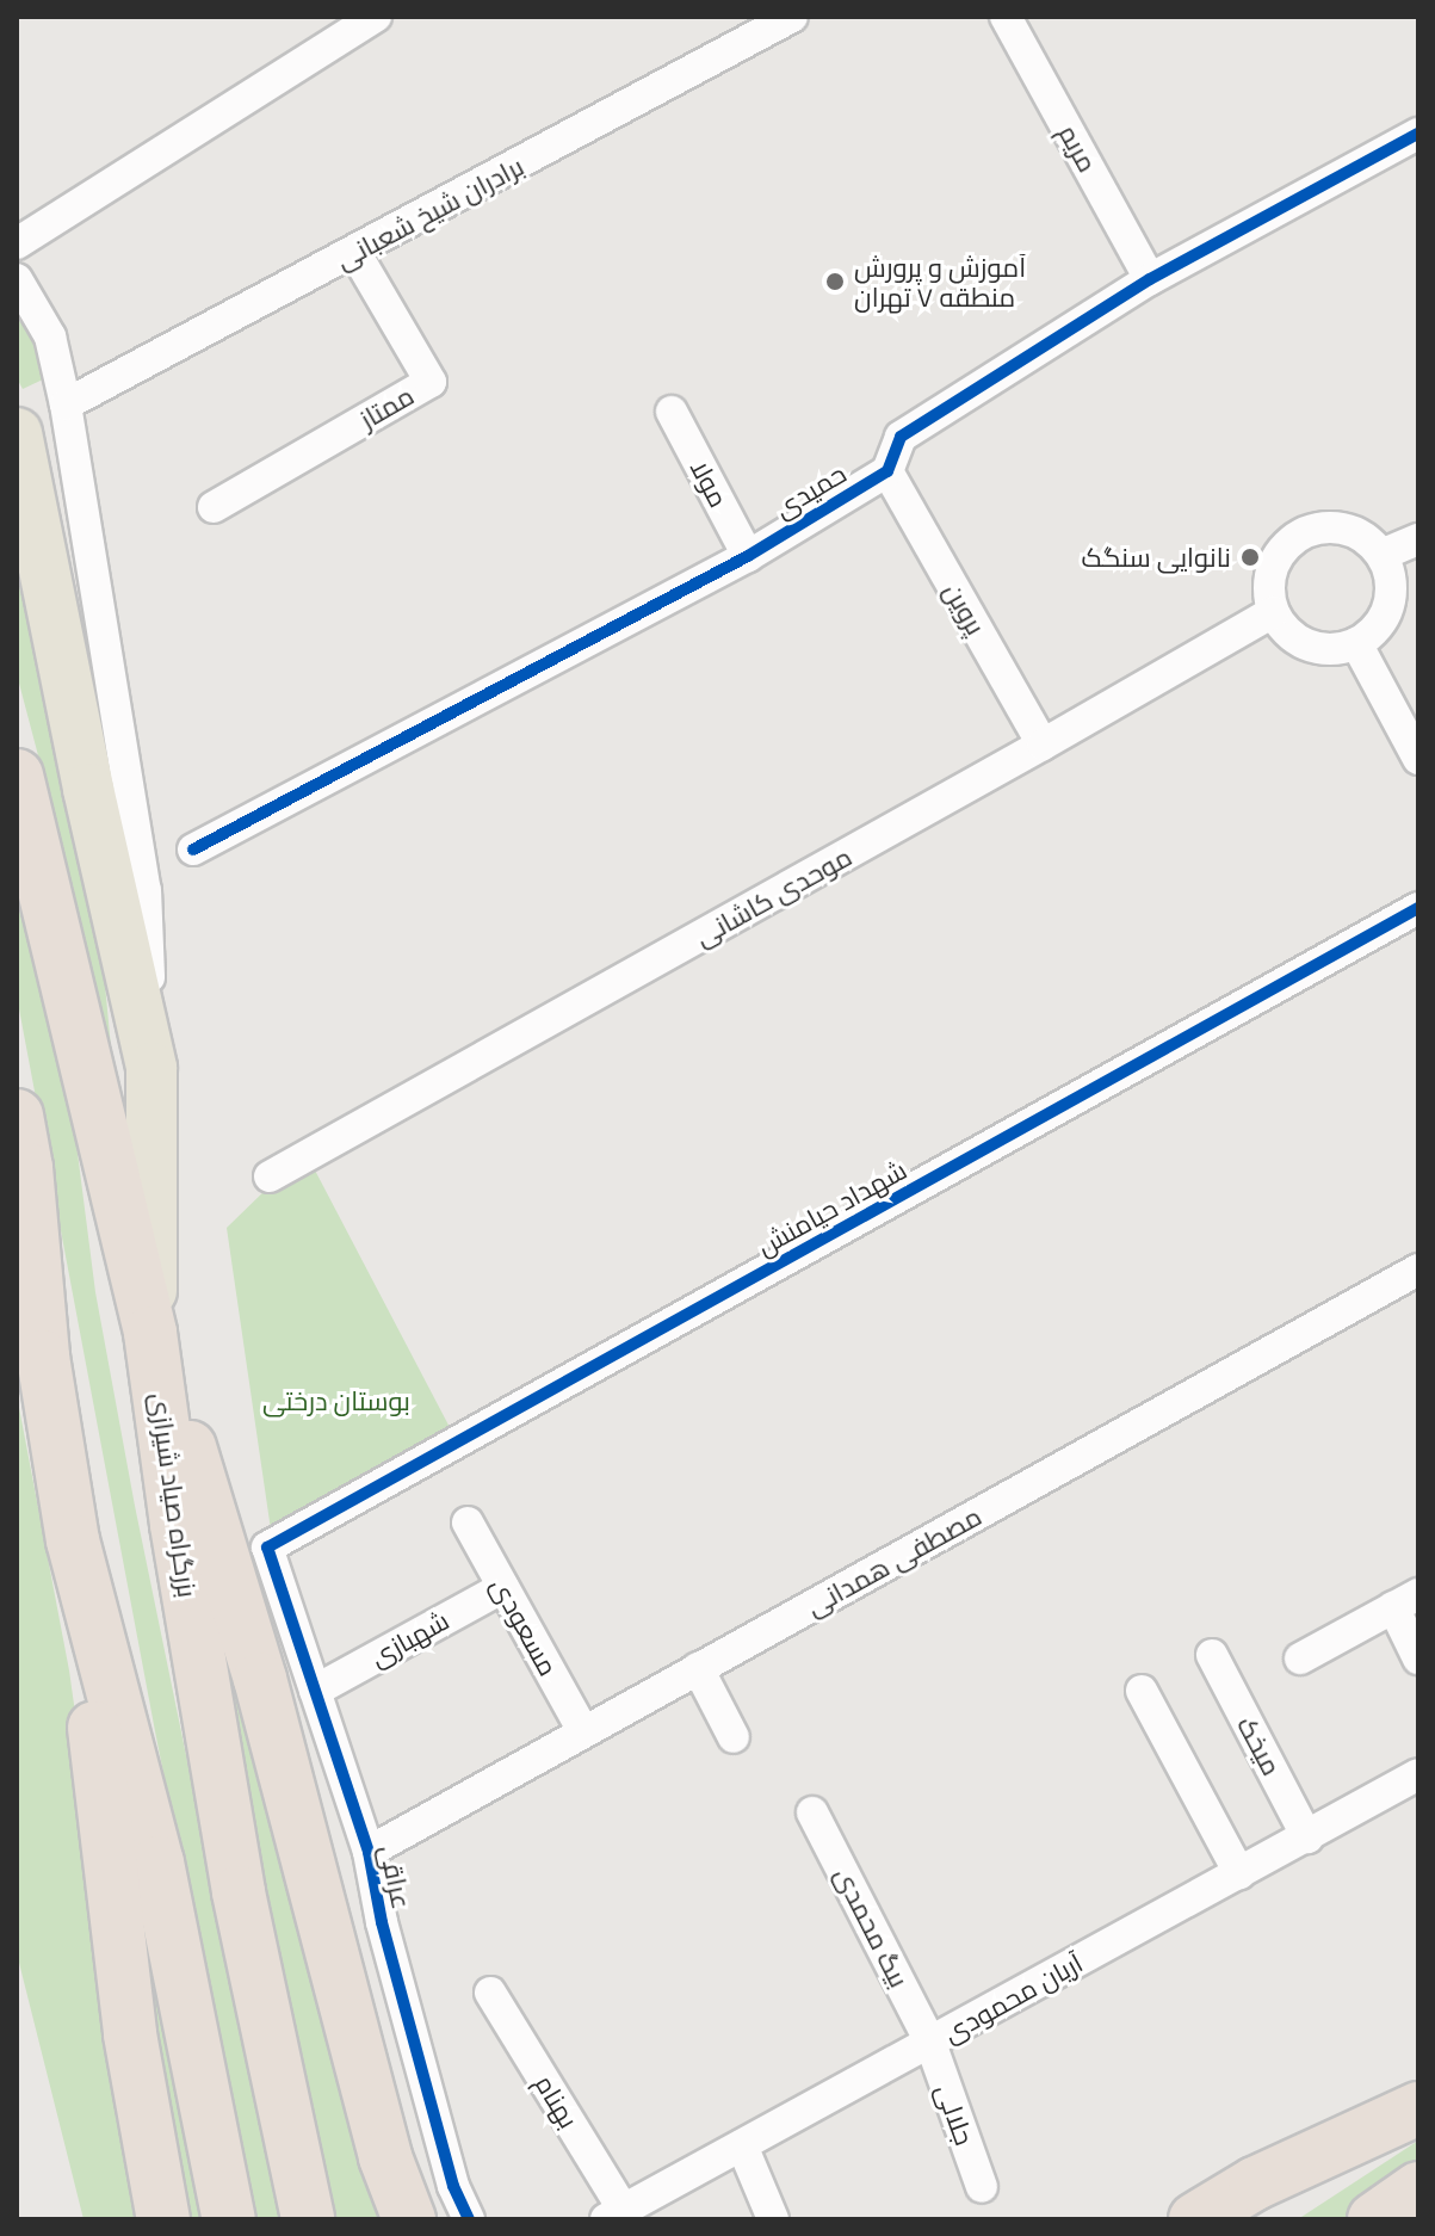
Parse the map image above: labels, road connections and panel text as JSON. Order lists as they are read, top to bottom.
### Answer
{
  "streets": {
    "highway": ["بزرگراه صیاد شیرازی"],
    "street": [
      "مریم",
      "برادران شیخ شعبانی",
      "ممتاز",
      "مولا",
      "حمیدی",
      "پروین",
      "موحدی کاشانی",
      "شهداد حیامنش",
      "مصطفی همدانی",
      "مسعودی",
      "شهبازی",
      "میخک",
      "عراقی",
      "بیگ محمدی",
      "آریان محمودی",
      "بهنام",
      "جلالی"
    ]
  },
  "crossings": [
    ["مریم", "حمیدی"],
    ["برادران شیخ شعبانی", "ممتاز"],
    ["مولا", "حمیدی"],
    ["حمیدی", "پروین"],
    ["پروین", "موحدی کاشانی"],
    ["شهداد حیامنش", "عراقی"],
    ["مصطفی همدانی", "مسعودی"],
    ["مصطفی همدانی", "عراقی"],
    ["مسعودی", "شهبازی"],
    ["شهبازی", "عراقی"],
    ["میخک", "آریان محمودی"],
    ["بیگ محمدی", "آریان محمودی"],
    ["بیگ محمدی", "جلالی"],
    ["آریان محمودی", "بهنام"],
    ["آریان محمودی", "جلالی"]
  ],
  "parks": ["بوستان درختی"],
  "places": ["آموزش و پرورش منطقه ۷ تهران", "نانوایی سنگک"]
}
